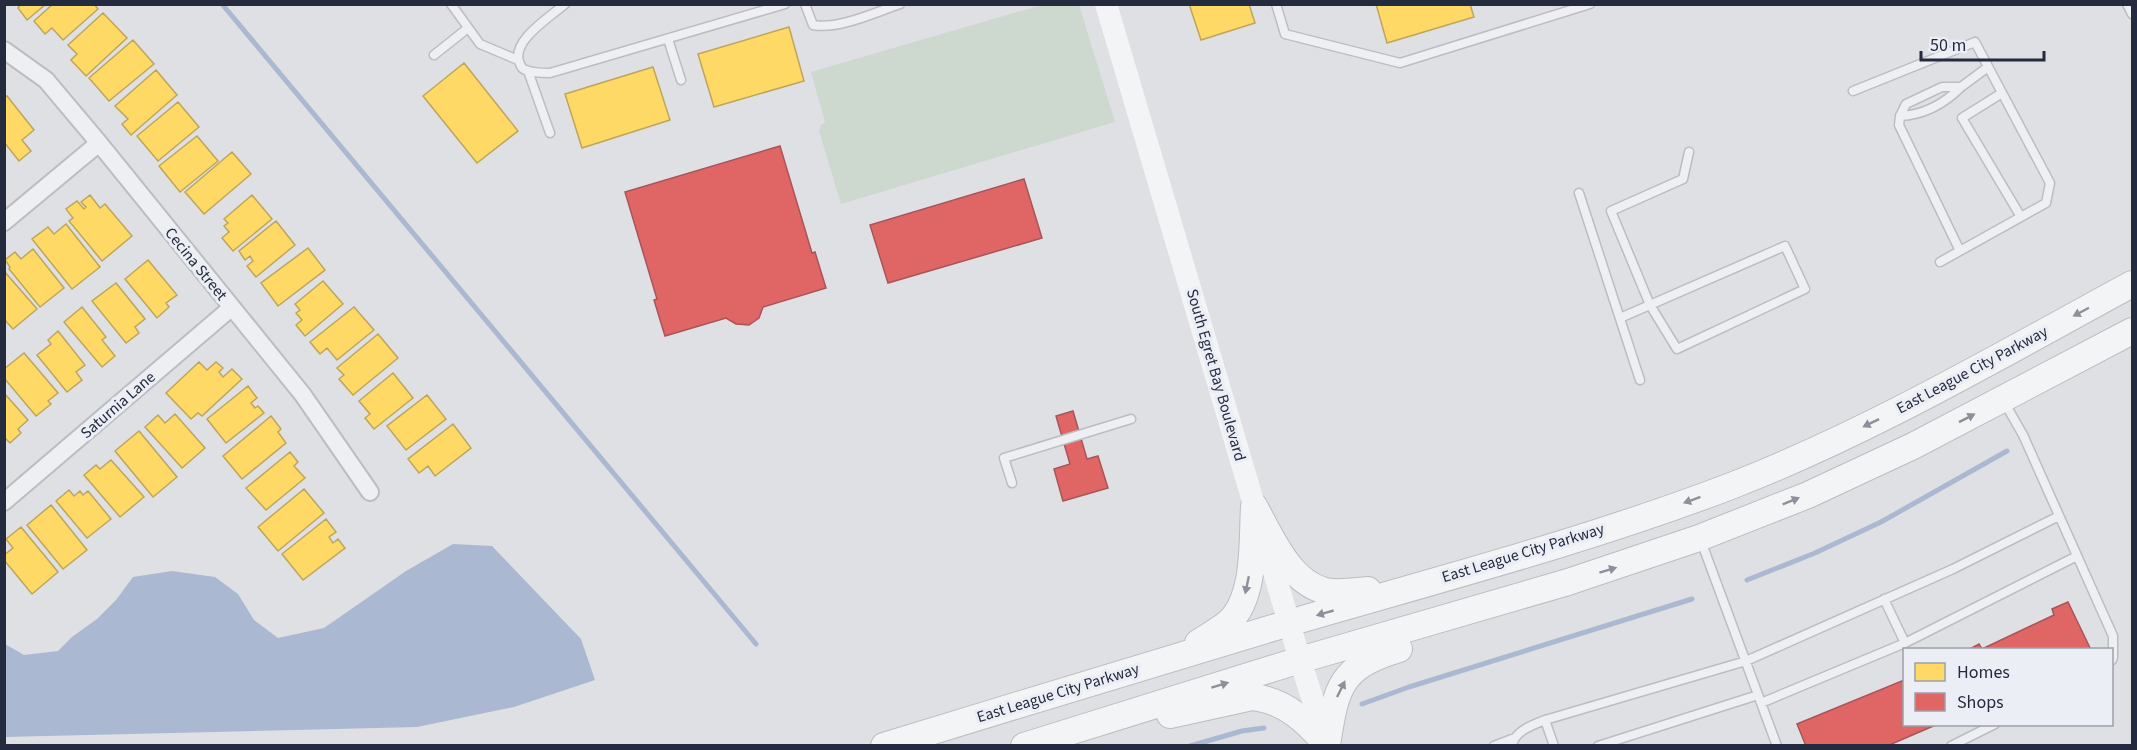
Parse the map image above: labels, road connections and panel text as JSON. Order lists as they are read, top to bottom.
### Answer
{
  "streets": {
    "main road": ["East League City Parkway", "South Egret Bay Boulevard"],
    "street": ["Cecina Street", "Saturnia Lane"]
  },
  "crossings": [
    ["Cecina Street", "Saturnia Lane"],
    ["East League City Parkway", "South Egret Bay Boulevard"]
  ],
  "legend": ["Homes", "Shops"],
  "scale_bar": "50 m"
}
